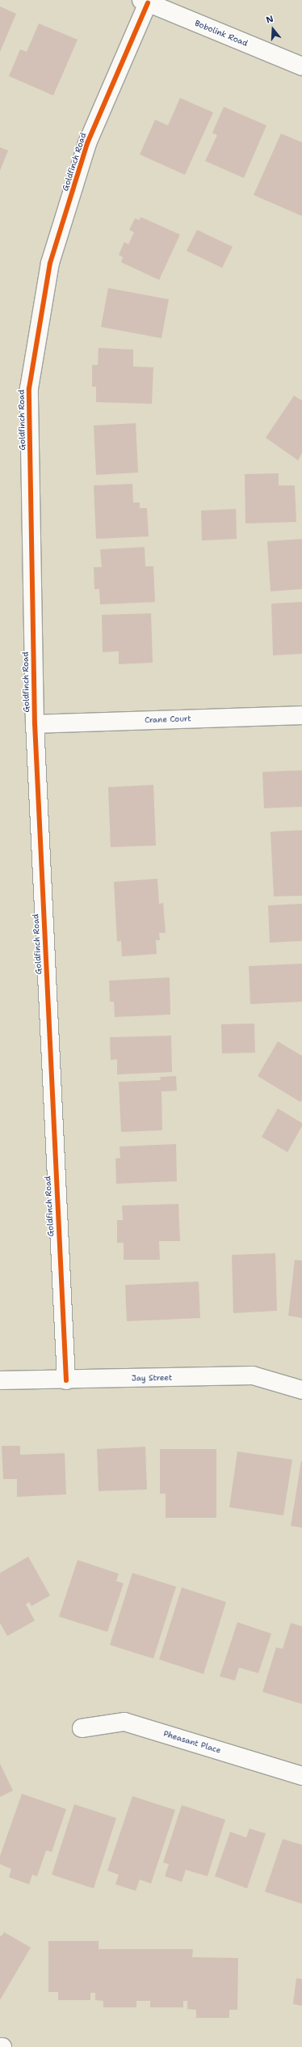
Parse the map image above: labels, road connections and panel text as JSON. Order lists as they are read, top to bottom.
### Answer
{
  "streets": {
    "street": [
      "Bobolink Road",
      "Goldfinch Road",
      "Crane Court",
      "Jay Street",
      "Pheasant Place"
    ]
  },
  "crossings": [
    ["Bobolink Road", "Goldfinch Road"],
    ["Goldfinch Road", "Crane Court"],
    ["Goldfinch Road", "Jay Street"]
  ],
  "north": "top"
}
